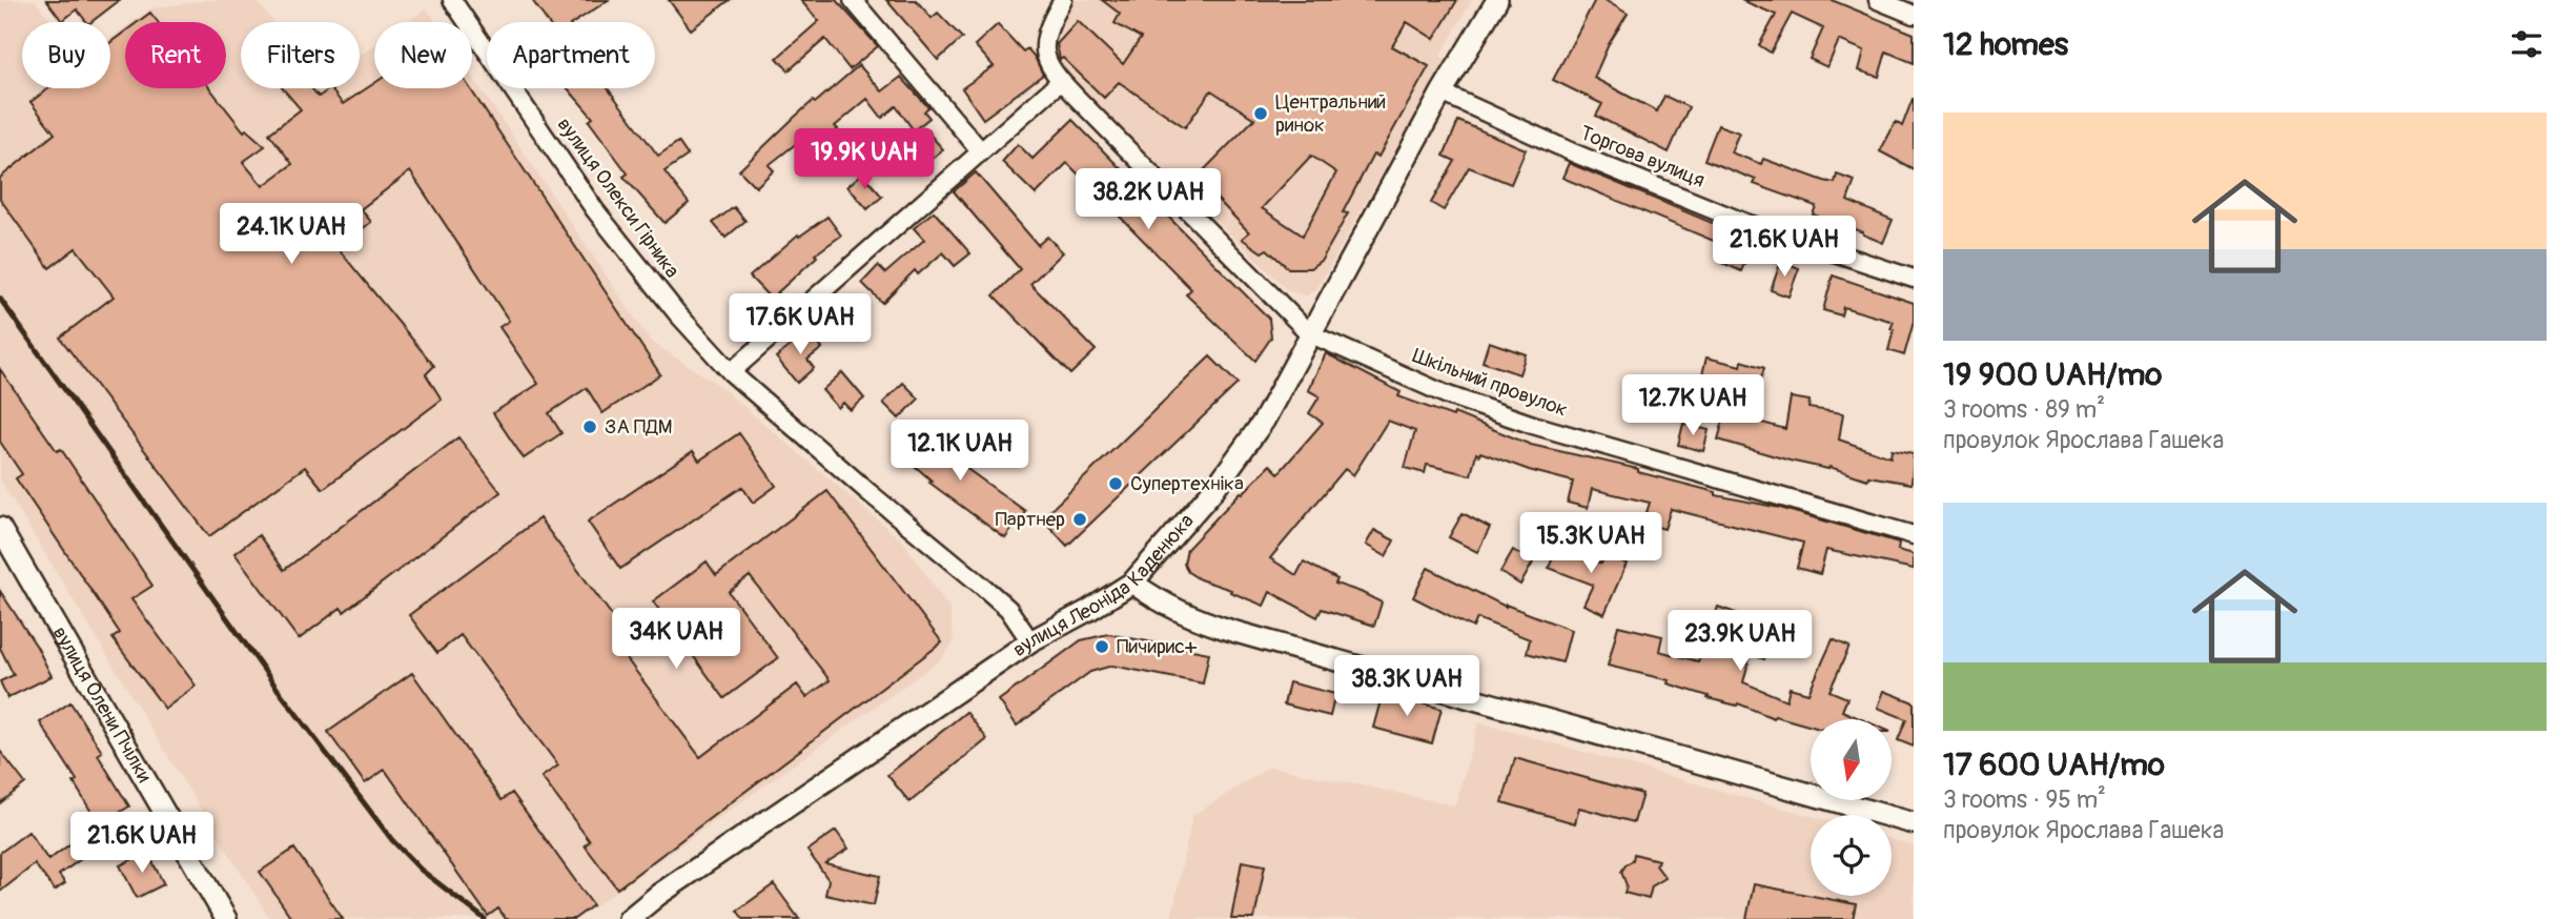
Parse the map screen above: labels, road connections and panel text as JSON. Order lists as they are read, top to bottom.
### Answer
{
  "streets": {
    "street": [
      "Торгова вулиця",
      "вулиця Олекси Гірника",
      "Шкільний провулок",
      "вулиця Леоніда Каденюка",
      "вулиця Олени Пчілки"
    ]
  },
  "crossings": [
    ["Торгова вулиця", "вулиця Леоніда Каденюка"],
    ["вулиця Олекси Гірника", "вулиця Леоніда Каденюка"],
    ["Шкільний провулок", "вулиця Леоніда Каденюка"]
  ],
  "places": [
    "Центральний ринок",
    "ЗА ПДМ",
    "Супертехніка",
    "Партнер",
    "Пичирис+"
  ],
  "north": "bottom",
  "page": {
    "heading": "12 homes",
    "chip": [
      "Buy",
      "Rent",
      "Filters",
      "New",
      "Apartment"
    ],
    "list": [
      {
        "name": "19 900 UAH/mo",
        "note": "3 rooms · 89 m² · провулок Ярослава Гашека"
      },
      {
        "name": "17 600 UAH/mo",
        "note": "3 rooms · 95 m² · провулок Ярослава Гашека"
      }
    ],
    "price": [
      "19.9K UAH",
      "38.2K UAH",
      "24.1K UAH",
      "21.6K UAH",
      "17.6K UAH",
      "12.7K UAH",
      "12.1K UAH",
      "15.3K UAH",
      "34K UAH",
      "23.9K UAH",
      "38.3K UAH",
      "21.6K UAH"
    ]
  }
}
